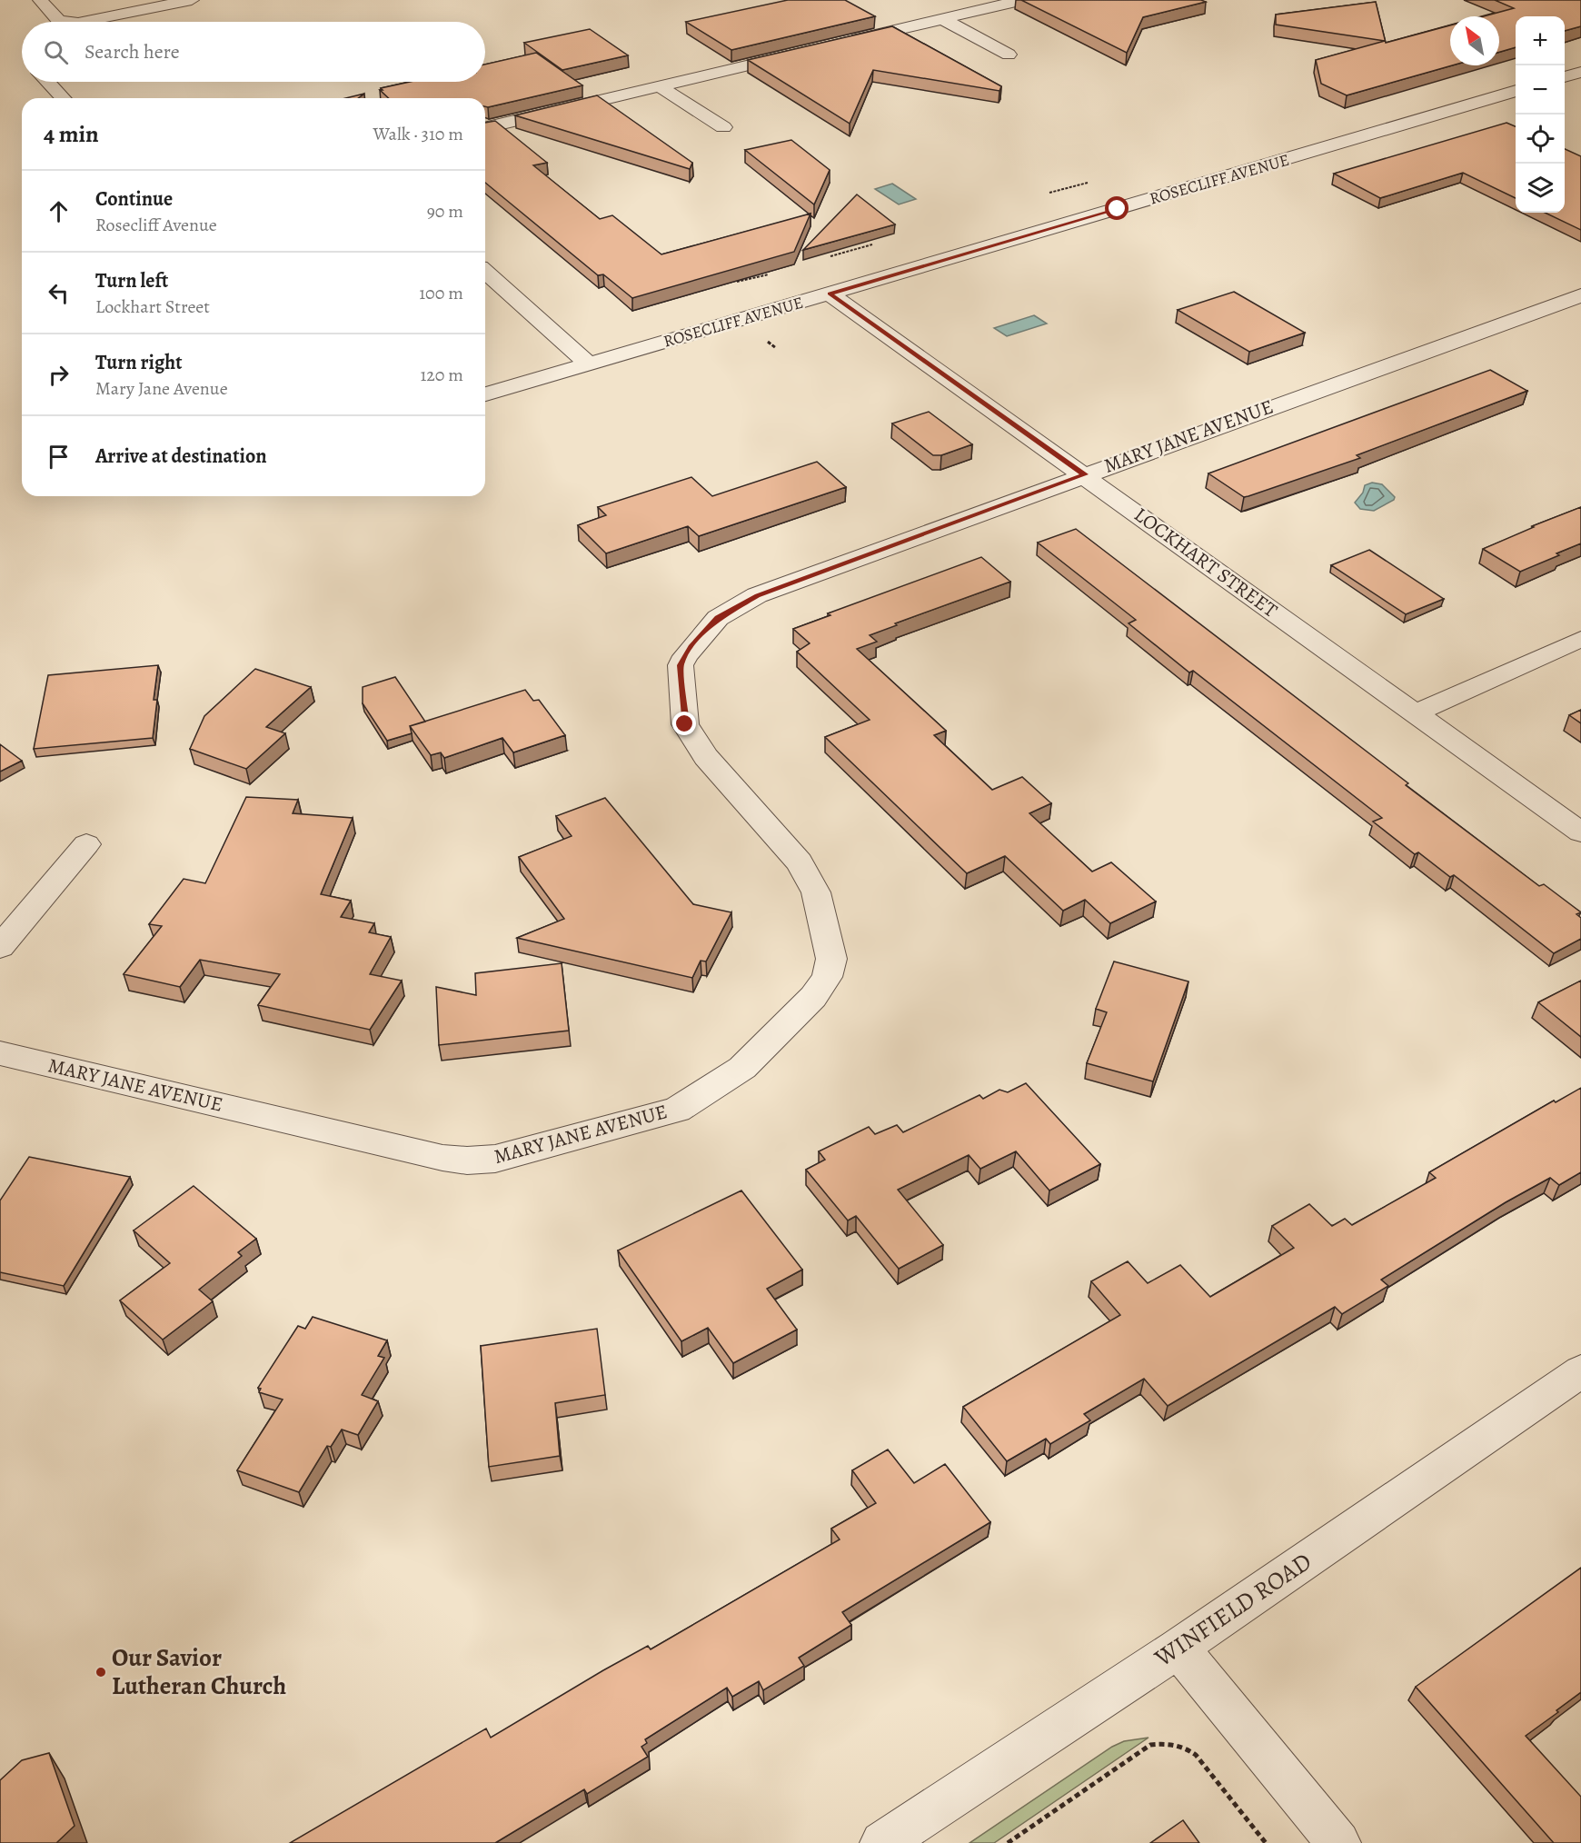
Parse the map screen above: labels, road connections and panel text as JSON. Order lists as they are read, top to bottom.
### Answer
{
  "streets": {
    "street": [
      "ROSECLIFF AVENUE",
      "MARY JANE AVENUE",
      "LOCKHART STREET",
      "WINFIELD ROAD"
    ]
  },
  "crossings": [
    ["ROSECLIFF AVENUE", "LOCKHART STREET"],
    ["MARY JANE AVENUE", "LOCKHART STREET"]
  ],
  "places": ["Our Savior Lutheran Church"],
  "north": "top left",
  "page": {
    "map_buttons": ["+", "−"],
    "search": "Search here",
    "heading": ["4 min", "Walk · 310 m"],
    "list": [
      ["Continue", "Rosecliff Avenue", "90 m"],
      ["Turn left", "Lockhart Street", "100 m"],
      ["Turn right", "Mary Jane Avenue", "120 m"],
      "Arrive at destination"
    ]
  }
}
